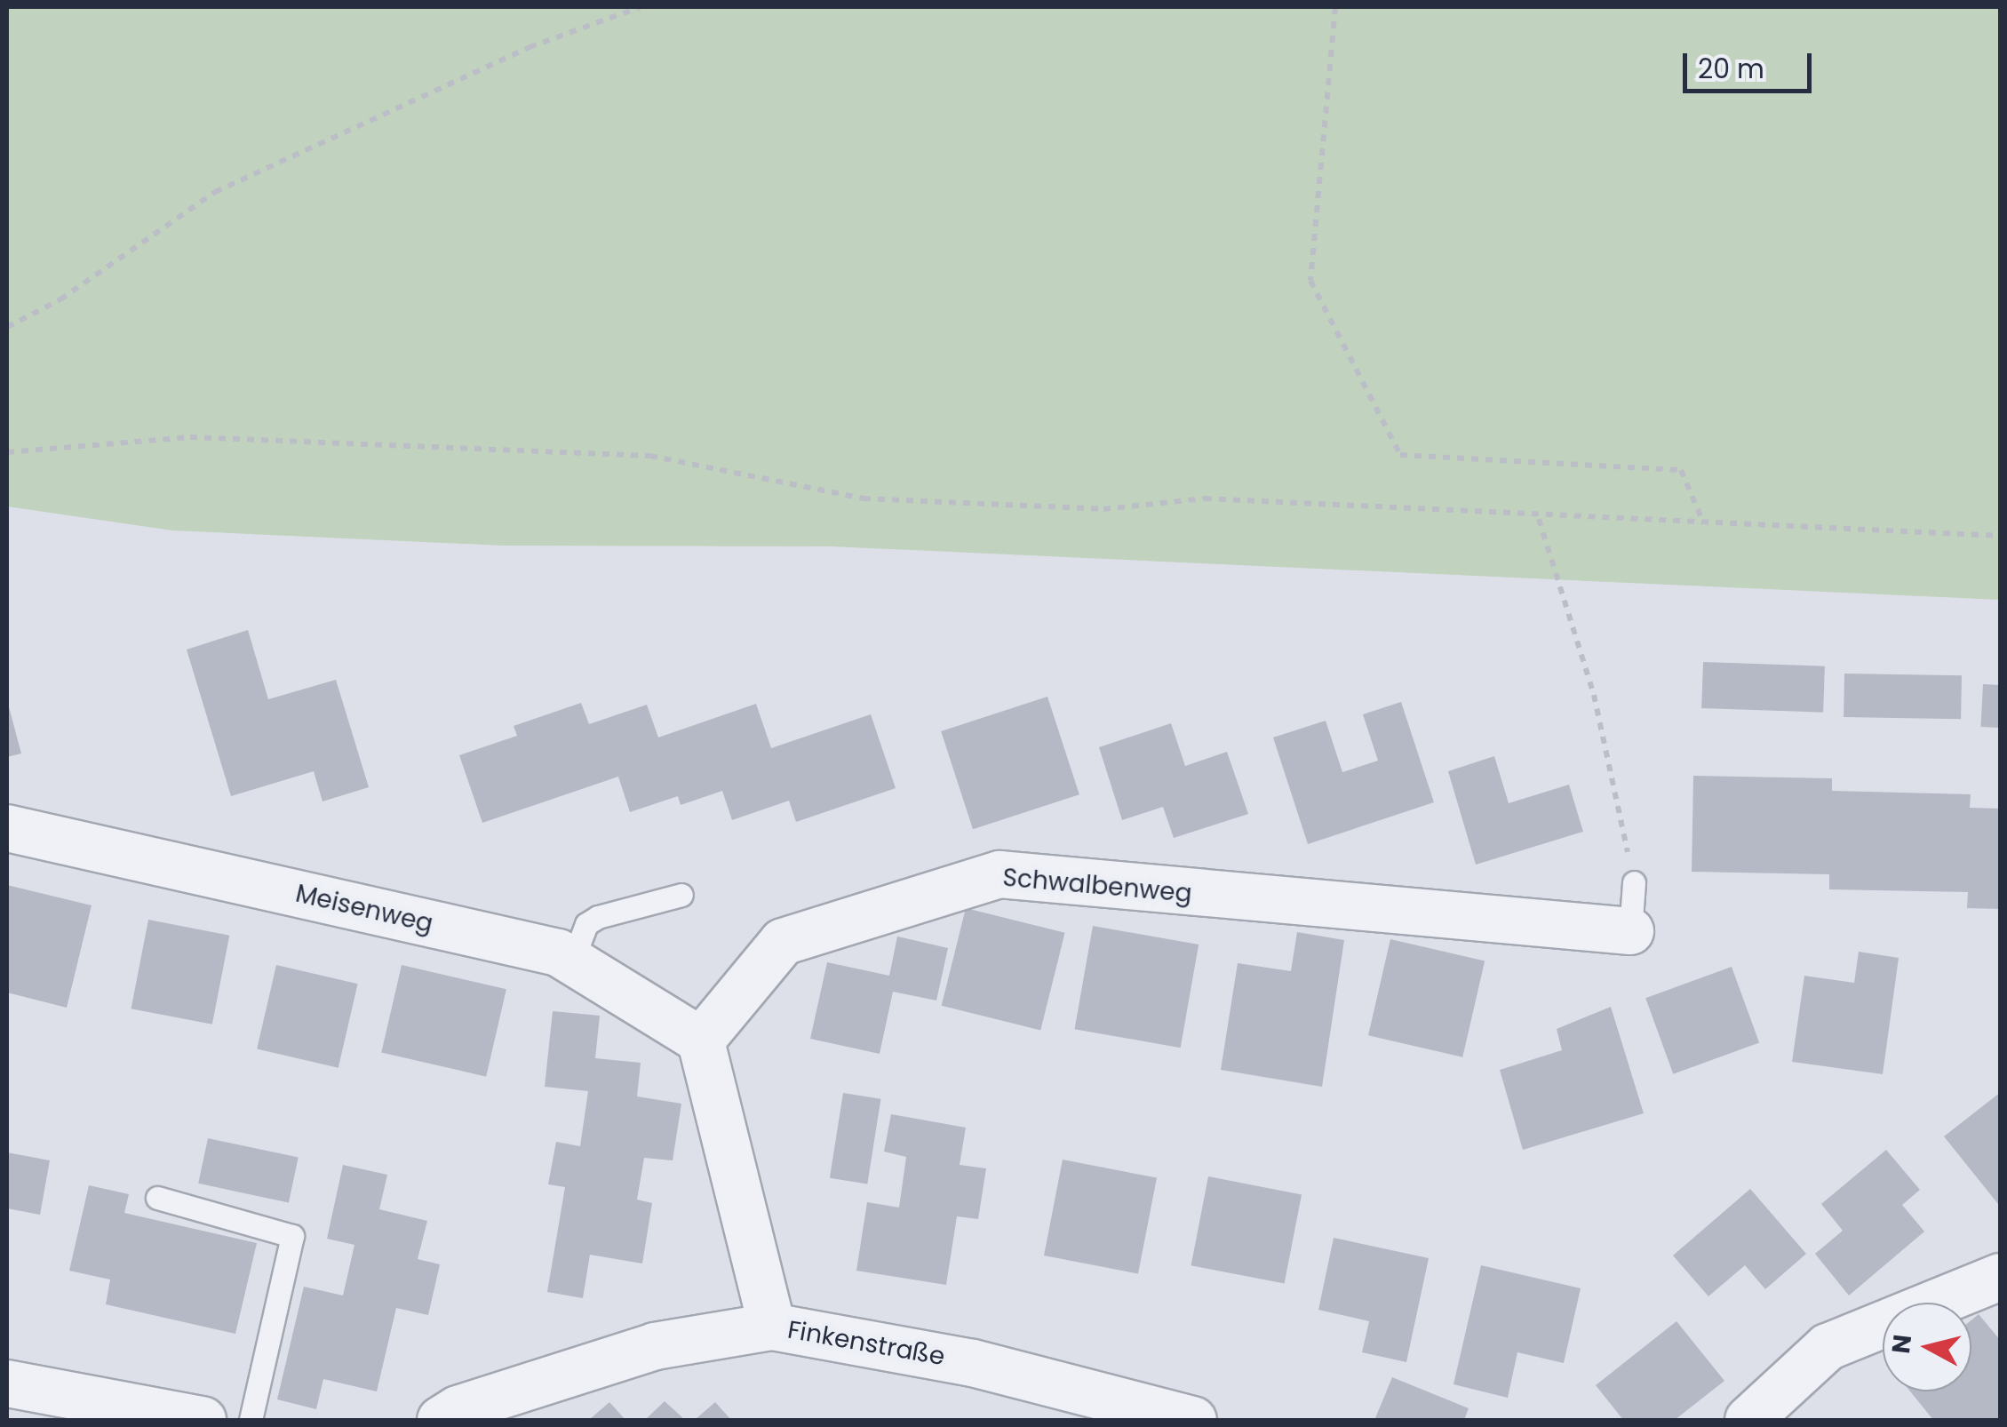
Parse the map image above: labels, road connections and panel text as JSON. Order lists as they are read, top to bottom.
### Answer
{
  "streets": {
    "street": ["Schwalbenweg", "Meisenweg", "Finkenstraße"]
  },
  "crossings": [
    ["Schwalbenweg", "Meisenweg"]
  ],
  "scale_bar": "20 m",
  "north": "left"
}
